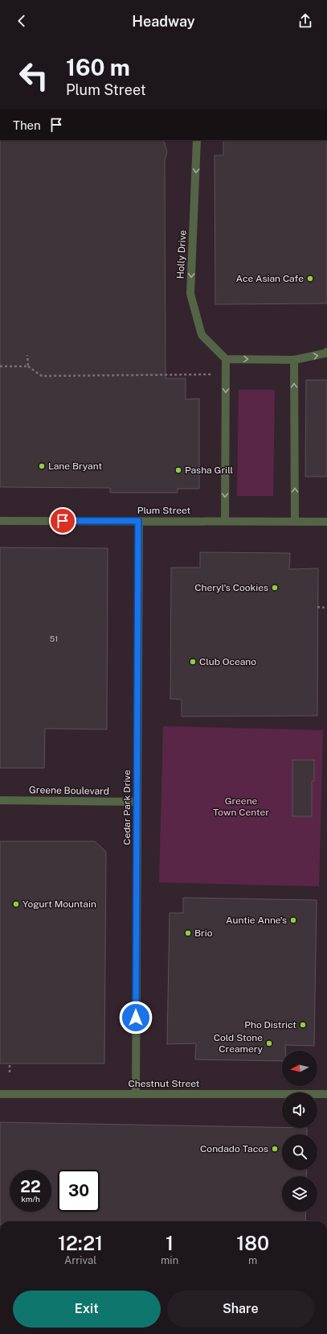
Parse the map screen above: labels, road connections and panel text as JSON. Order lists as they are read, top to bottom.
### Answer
{
  "streets": {
    "street": [
      "Holly Drive",
      "Plum Street",
      "Greene Boulevard",
      "Cedar Park Drive",
      "Chestnut Street"
    ]
  },
  "crossings": [
    ["Plum Street", "Cedar Park Drive"],
    ["Greene Boulevard", "Cedar Park Drive"],
    ["Cedar Park Drive", "Chestnut Street"]
  ],
  "one_way": ["Holly Drive"],
  "parks": ["Greene Town Center"],
  "places": [
    "Ace Asian Cafe",
    "Lane Bryant",
    "Pasha Grill",
    "Cheryl's Cookies",
    "Club Oceano",
    "Yogurt Mountain",
    "Auntie Anne's",
    "Brio",
    "Pho District",
    "Cold Stone Creamery",
    "Condado Tacos"
  ],
  "house_numbers": ["51"],
  "north": "left",
  "page": {
    "header": "Headway",
    "turn": ["160 m", "Plum Street"],
    "then": "Then",
    "speed": "22 km/h",
    "limit": "30",
    "eta": [
      "12:21",
      "Arrival",
      "1",
      "min",
      "180",
      "m"
    ],
    "buttons": ["Exit", "Share"]
  }
}
